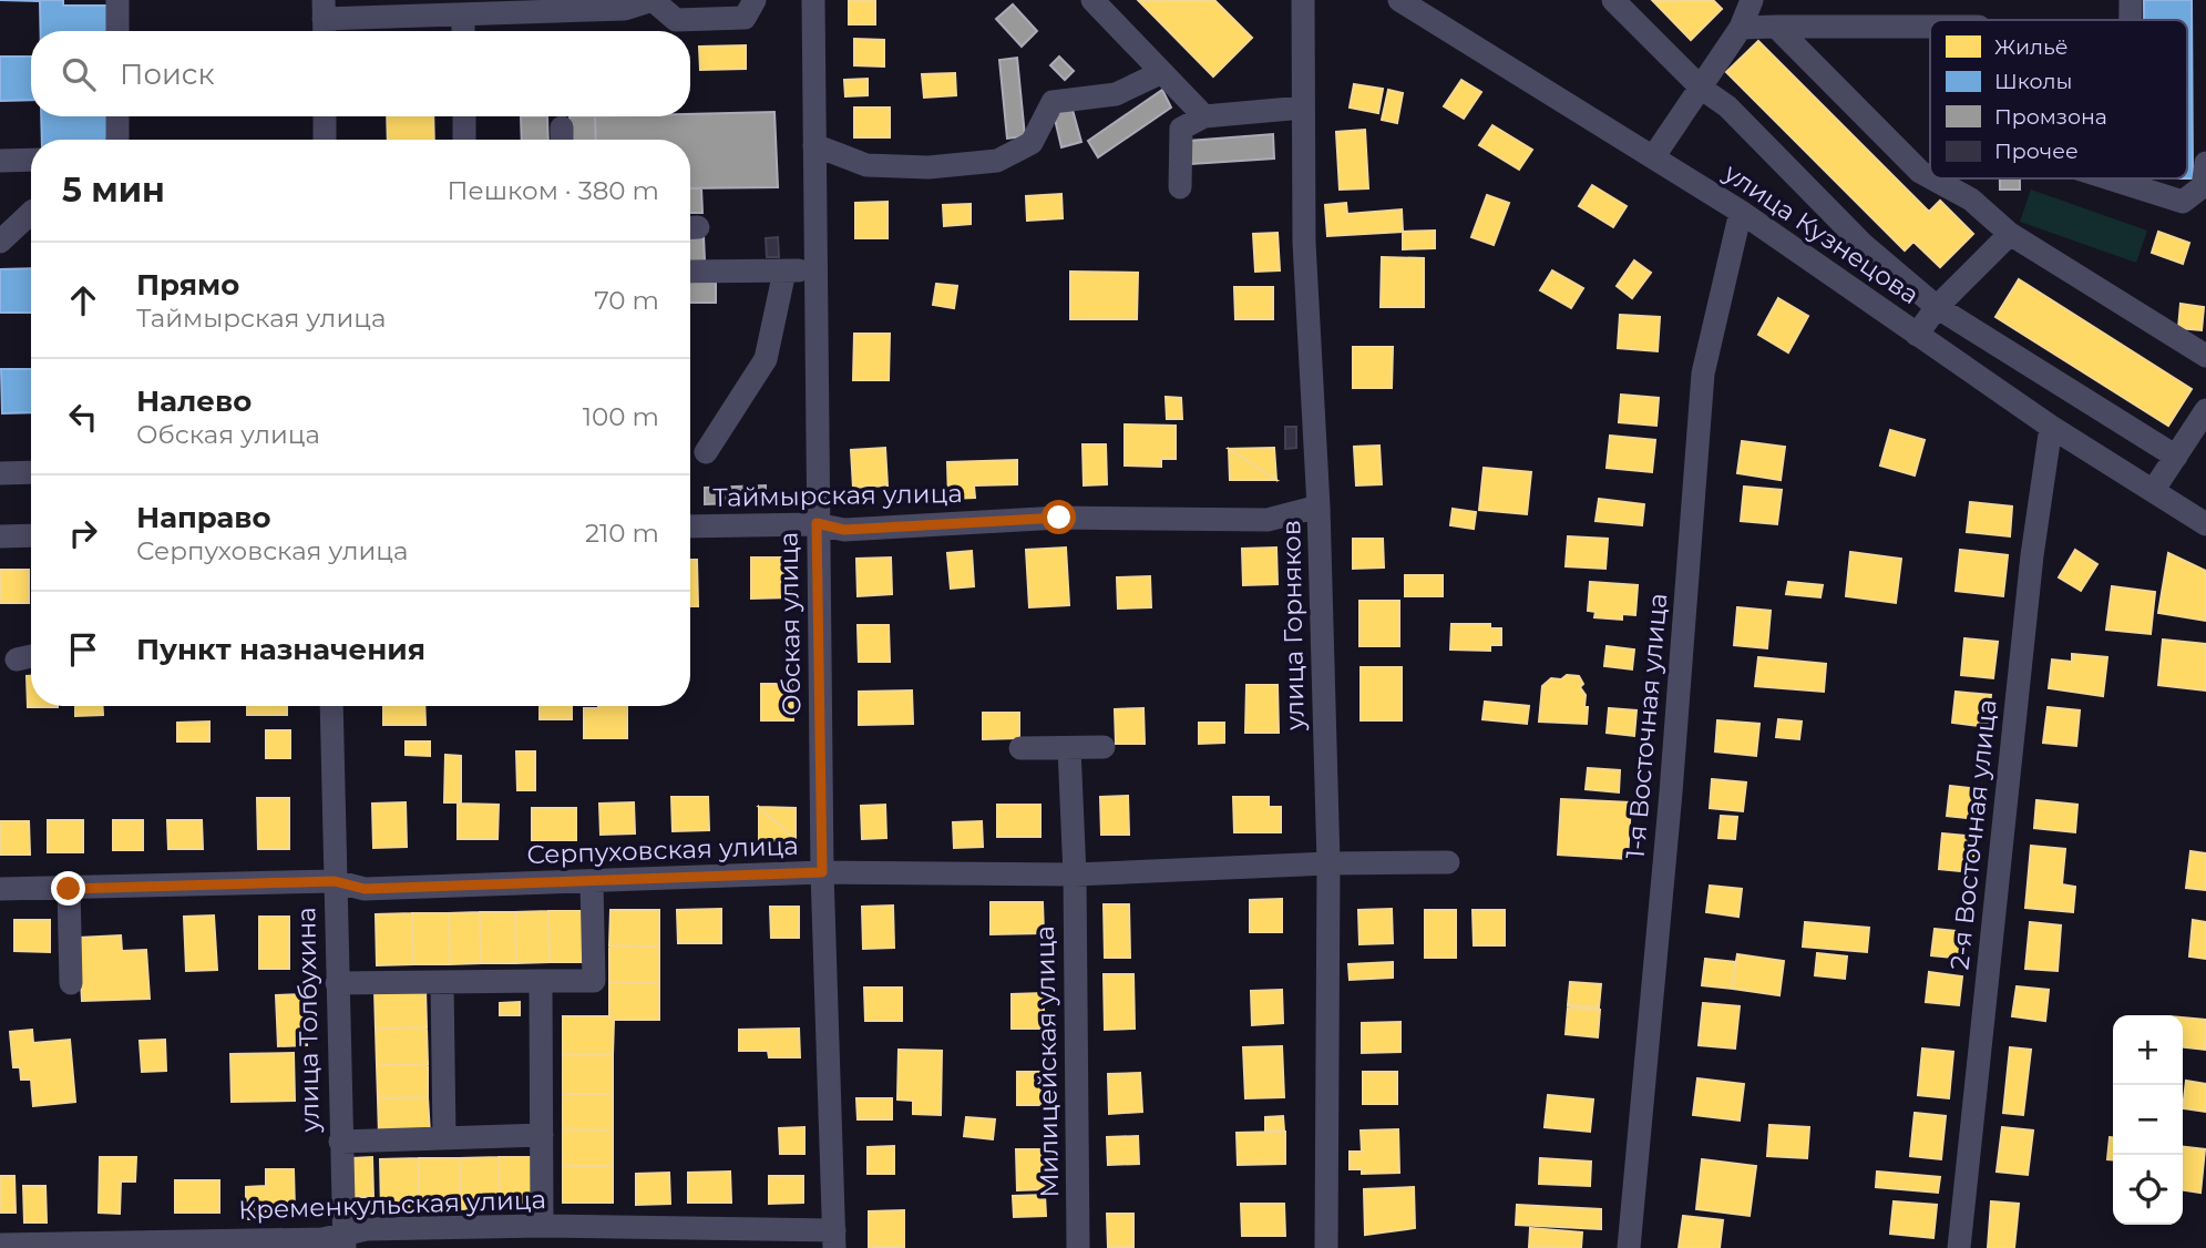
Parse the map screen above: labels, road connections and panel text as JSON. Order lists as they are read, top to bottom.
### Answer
{
  "streets": {
    "street": [
      "улица Кузнецова",
      "Таймырская улица",
      "Обская улица",
      "улица Горняков",
      "1-я Восточная улица",
      "2-я Восточная улица",
      "Серпуховская улица",
      "улица Толбухина",
      "Милицейская улица",
      "Кременкульская улица"
    ]
  },
  "crossings": [
    ["улица Кузнецова", "1-я Восточная улица"],
    ["улица Кузнецова", "2-я Восточная улица"],
    ["Таймырская улица", "Обская улица"],
    ["Таймырская улица", "улица Горняков"],
    ["Обская улица", "Серпуховская улица"],
    ["Обская улица", "Кременкульская улица"],
    ["улица Горняков", "Серпуховская улица"],
    ["Серпуховская улица", "улица Толбухина"],
    ["Серпуховская улица", "Милицейская улица"],
    ["улица Толбухина", "Кременкульская улица"]
  ],
  "legend": [
    "Жильё",
    "Школы",
    "Промзона",
    "Прочее"
  ],
  "page": {
    "search": "Поиск",
    "heading": ["5 мин", "Пешком · 380 m"],
    "list": [
      ["Прямо", "Таймырская улица", "70 m"],
      ["Налево", "Обская улица", "100 m"],
      ["Направо", "Серпуховская улица", "210 m"],
      "Пункт назначения"
    ],
    "map_buttons": ["+", "−"]
  }
}
